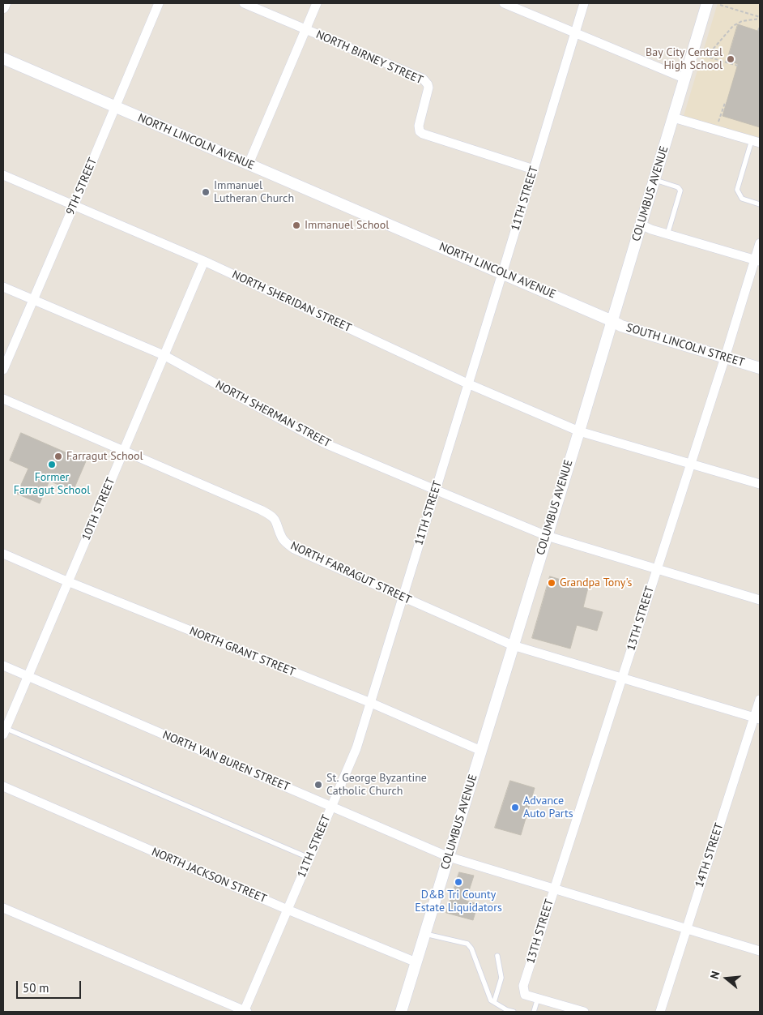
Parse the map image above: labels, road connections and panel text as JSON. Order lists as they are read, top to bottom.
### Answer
{
  "streets": {
    "street": [
      "NORTH BIRNEY STREET",
      "NORTH LINCOLN AVENUE",
      "9TH STREET",
      "COLUMBUS AVENUE",
      "11TH STREET",
      "NORTH SHERIDAN STREET",
      "SOUTH LINCOLN STREET",
      "NORTH SHERMAN STREET",
      "10TH STREET",
      "NORTH FARRAGUT STREET",
      "13TH STREET",
      "NORTH GRANT STREET",
      "NORTH VAN BUREN STREET",
      "14TH STREET",
      "NORTH JACKSON STREET"
    ]
  },
  "crossings": [
    ["NORTH BIRNEY STREET", "11TH STREET"],
    ["NORTH LINCOLN AVENUE", "9TH STREET"],
    ["NORTH LINCOLN AVENUE", "COLUMBUS AVENUE"],
    ["NORTH LINCOLN AVENUE", "11TH STREET"],
    ["NORTH LINCOLN AVENUE", "SOUTH LINCOLN STREET"],
    ["9TH STREET", "NORTH SHERIDAN STREET"],
    ["9TH STREET", "NORTH SHERMAN STREET"],
    ["COLUMBUS AVENUE", "NORTH SHERIDAN STREET"],
    ["COLUMBUS AVENUE", "SOUTH LINCOLN STREET"],
    ["COLUMBUS AVENUE", "NORTH SHERMAN STREET"],
    ["COLUMBUS AVENUE", "NORTH FARRAGUT STREET"],
    ["COLUMBUS AVENUE", "NORTH GRANT STREET"],
    ["COLUMBUS AVENUE", "NORTH VAN BUREN STREET"],
    ["COLUMBUS AVENUE", "NORTH JACKSON STREET"],
    ["11TH STREET", "NORTH SHERIDAN STREET"],
    ["11TH STREET", "NORTH SHERMAN STREET"],
    ["11TH STREET", "NORTH FARRAGUT STREET"],
    ["11TH STREET", "NORTH GRANT STREET"],
    ["11TH STREET", "NORTH VAN BUREN STREET"],
    ["11TH STREET", "NORTH JACKSON STREET"],
    ["NORTH SHERIDAN STREET", "10TH STREET"],
    ["NORTH SHERIDAN STREET", "13TH STREET"],
    ["SOUTH LINCOLN STREET", "13TH STREET"],
    ["NORTH SHERMAN STREET", "10TH STREET"],
    ["NORTH SHERMAN STREET", "13TH STREET"],
    ["10TH STREET", "NORTH FARRAGUT STREET"],
    ["10TH STREET", "NORTH GRANT STREET"],
    ["10TH STREET", "NORTH VAN BUREN STREET"],
    ["NORTH FARRAGUT STREET", "13TH STREET"],
    ["NORTH FARRAGUT STREET", "14TH STREET"],
    ["13TH STREET", "NORTH VAN BUREN STREET"],
    ["NORTH VAN BUREN STREET", "14TH STREET"]
  ],
  "places": [
    "Bay City Central High School",
    "Immanuel Lutheran Church",
    "Immanuel School",
    "Farragut School",
    "Former Farragut School",
    "Grandpa Tony's",
    "St. George Byzantine Catholic Church",
    "Advance Auto Parts",
    "D&B Tri County Estate Liquidators"
  ],
  "scale_bar": "50 m",
  "north": "left"
}
